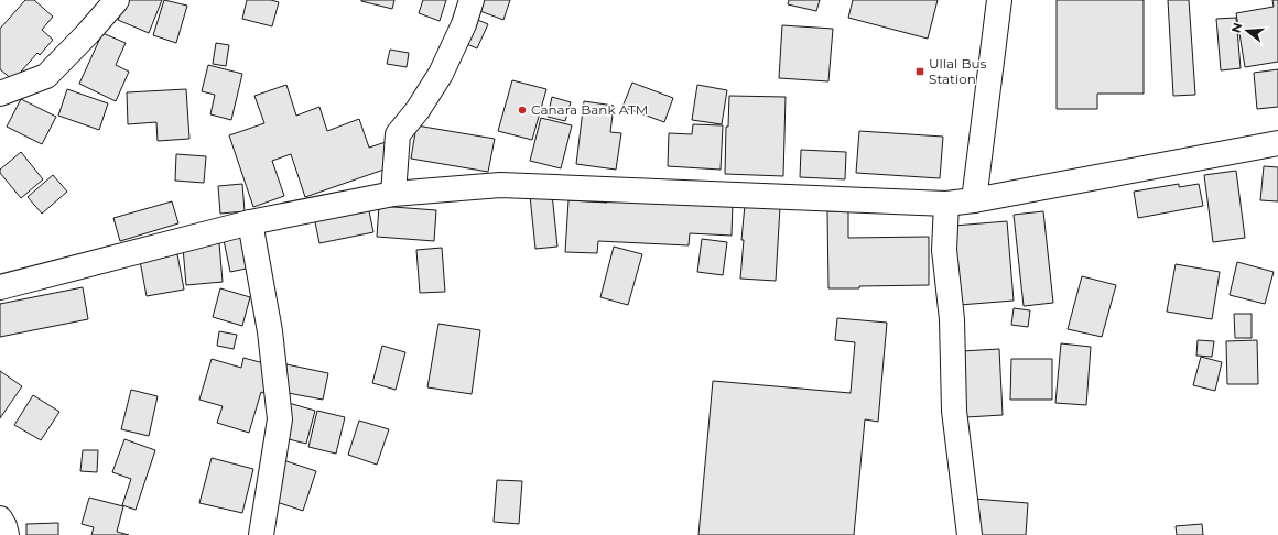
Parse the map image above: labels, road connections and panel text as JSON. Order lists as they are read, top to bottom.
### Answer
{
  "places": {
    "transit": ["Ullal Bus Station"],
    "other": ["Canara Bank ATM"]
  },
  "north": "left"
}
